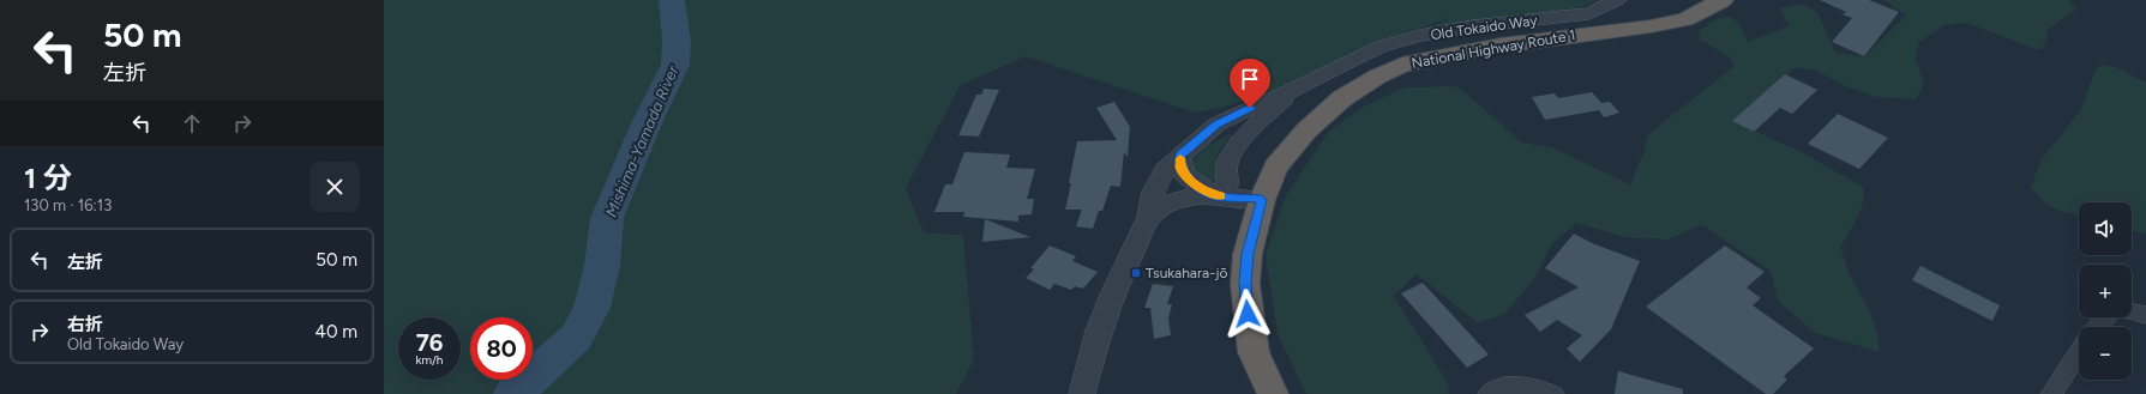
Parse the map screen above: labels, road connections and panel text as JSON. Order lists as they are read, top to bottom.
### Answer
{
  "streets": {
    "highway": ["National Highway Route 1"],
    "street": ["Old Tokaido Way"]
  },
  "water": ["Mishima-Yamada River"],
  "places": {
    "transit": ["Tsukahara-jō"]
  },
  "page": {
    "turn": ["50 m", "左折"],
    "heading": ["1 分", "130 m · 16:13"],
    "map_buttons": ["+", "−"],
    "list": [
      {
        "name": "左折",
        "value": "50 m"
      },
      {
        "name": "右折",
        "note": "Old Tokaido Way",
        "value": "40 m"
      }
    ],
    "speed": "76 km/h",
    "limit": "80"
  }
}
